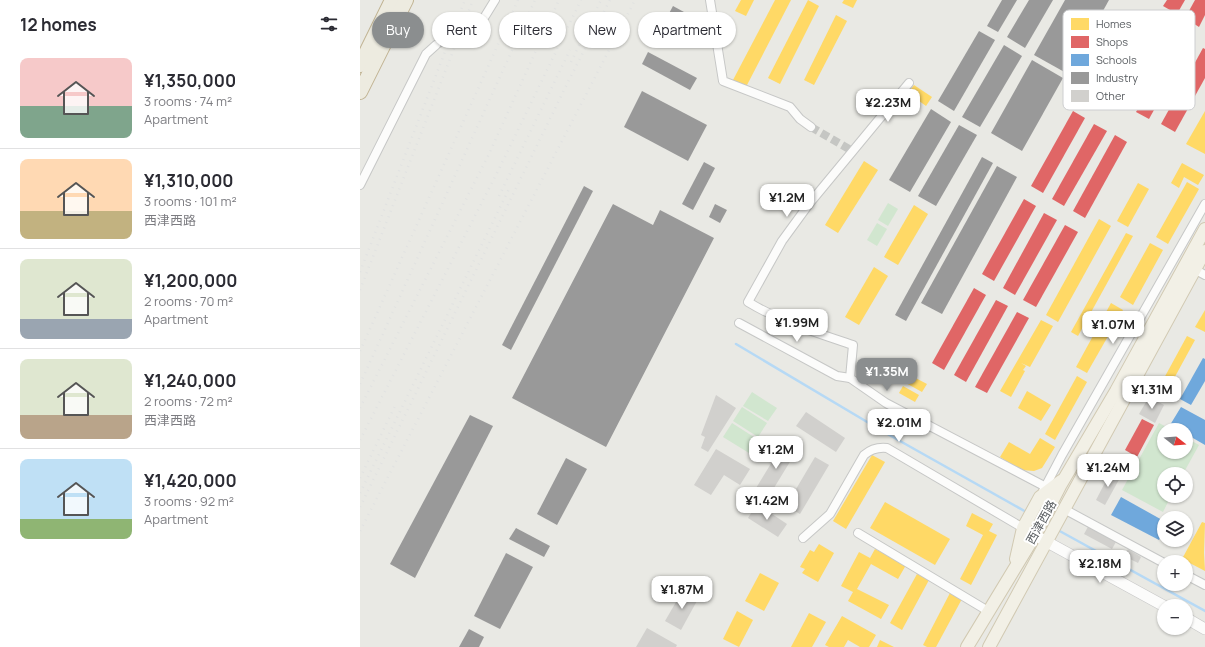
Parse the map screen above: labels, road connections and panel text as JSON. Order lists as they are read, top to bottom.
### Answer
{
  "streets": {
    "main road": ["西津西路"]
  },
  "legend": [
    "Homes",
    "Shops",
    "Schools",
    "Industry",
    "Other"
  ],
  "north": "right",
  "page": {
    "heading": "12 homes",
    "chip": [
      "Buy",
      "Rent",
      "Filters",
      "New",
      "Apartment"
    ],
    "list": [
      {
        "name": "¥1,350,000",
        "note": "3 rooms · 74 m² · Apartment"
      },
      {
        "name": "¥1,310,000",
        "note": "3 rooms · 101 m² · 西津西路"
      },
      {
        "name": "¥1,200,000",
        "note": "2 rooms · 70 m² · Apartment"
      },
      {
        "name": "¥1,240,000",
        "note": "2 rooms · 72 m² · 西津西路"
      },
      {
        "name": "¥1,420,000",
        "note": "3 rooms · 92 m² · Apartment"
      }
    ],
    "price": [
      "¥2.23M",
      "¥1.2M",
      "¥1.99M",
      "¥1.07M",
      "¥1.35M",
      "¥1.31M",
      "¥2.01M",
      "¥1.2M",
      "¥1.24M",
      "¥1.42M",
      "¥2.18M",
      "¥1.87M"
    ],
    "map_buttons": ["+", "−"]
  }
}
